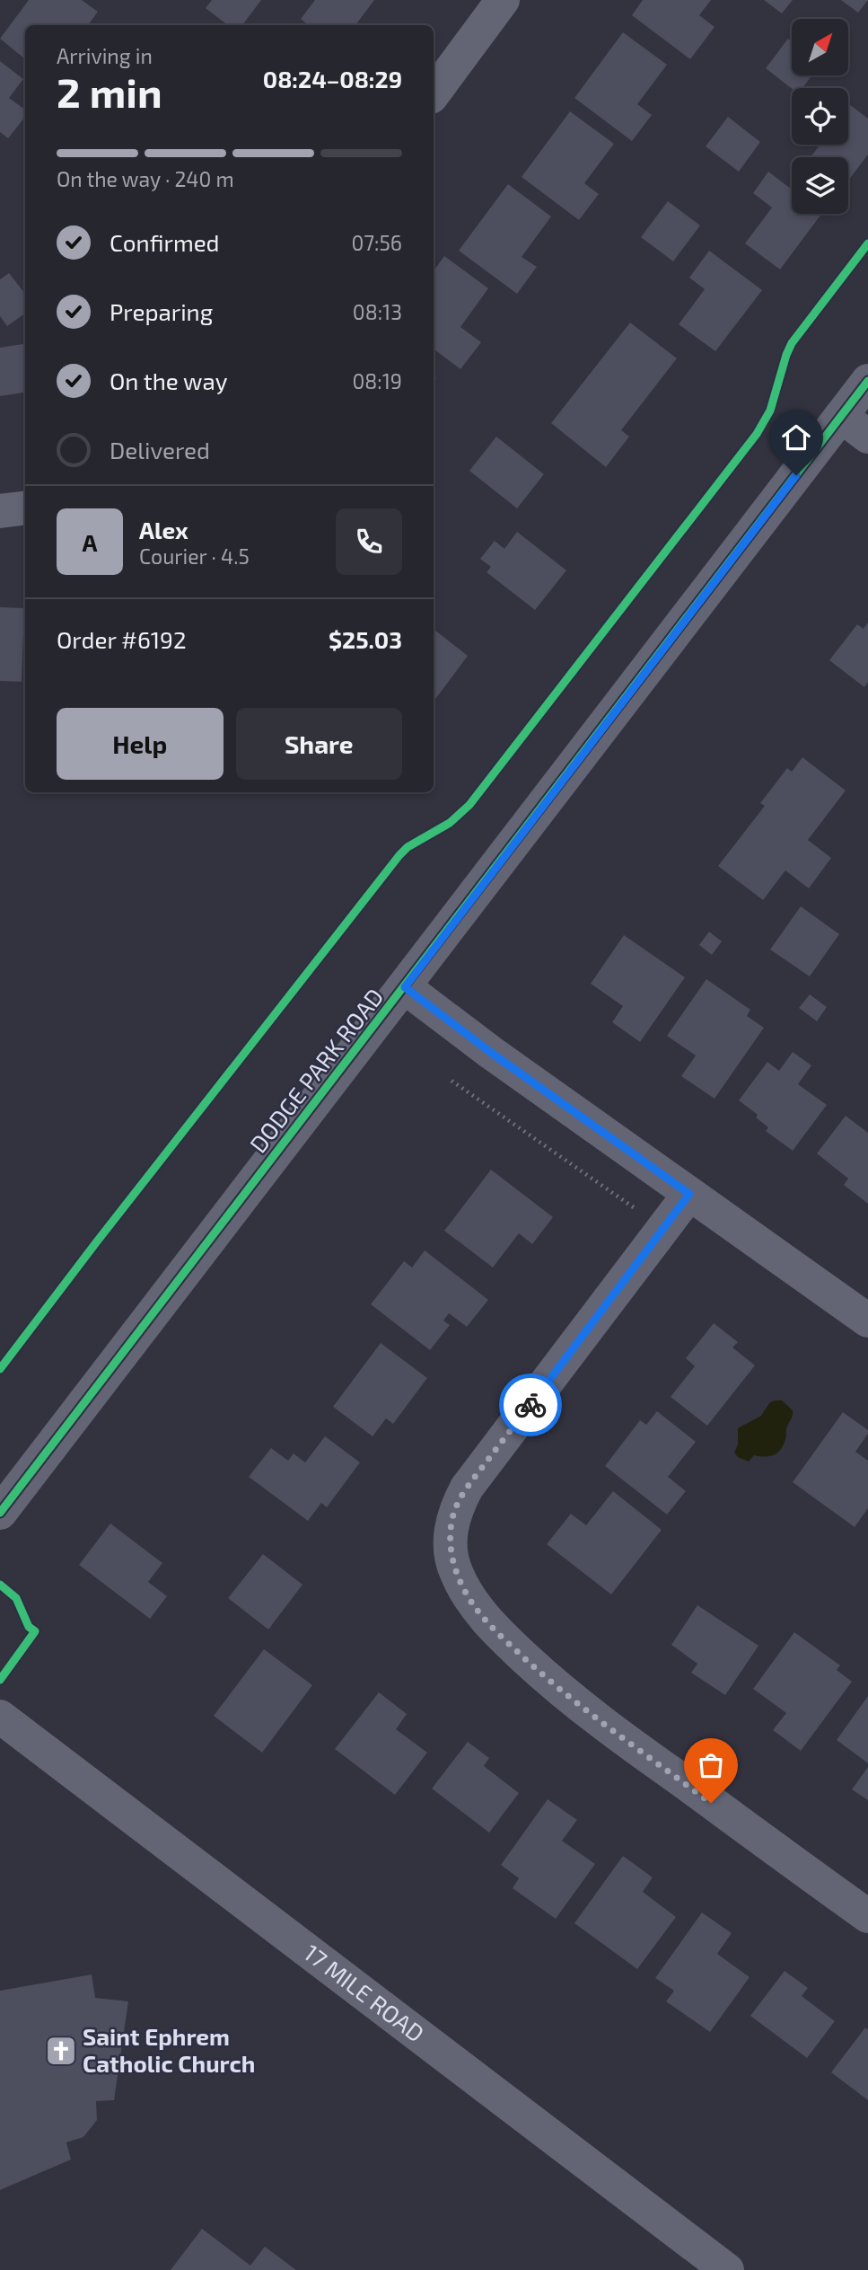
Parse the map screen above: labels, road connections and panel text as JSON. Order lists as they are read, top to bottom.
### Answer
{
  "streets": {
    "street": ["DODGE PARK ROAD", "17 MILE ROAD"]
  },
  "places": {
    "church": ["Saint Ephrem Catholic Church"]
  },
  "north": "top right",
  "page": {
    "heading": ["2 min", "Arriving in", "08:24–08:29"],
    "panel": [
      "Alex",
      "Courier · 4.5",
      "Order #6192",
      "$25.03"
    ],
    "bar": "On the way · 240 m",
    "list": [
      ["Confirmed", "07:56"],
      ["Preparing", "08:13"],
      ["On the way", "08:19"],
      "Delivered"
    ],
    "round": "A",
    "buttons": ["Help", "Share"]
  }
}
